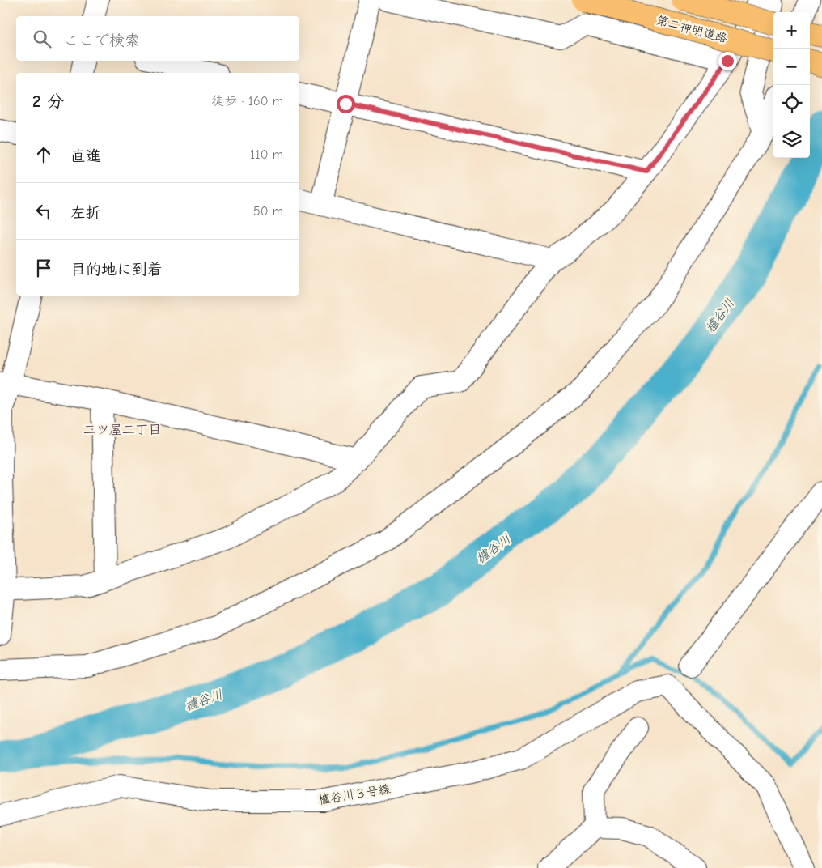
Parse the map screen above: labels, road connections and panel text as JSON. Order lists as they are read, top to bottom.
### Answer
{
  "streets": {
    "highway": ["第二神明道路"],
    "street": ["櫨谷川３号線"]
  },
  "districts": ["二ツ屋二丁目"],
  "water": ["櫨谷川"],
  "page": {
    "map_buttons": ["+", "−"],
    "search": "ここで検索",
    "heading": ["2 分", "徒歩 · 160 m"],
    "list": [
      ["直進", "110 m"],
      ["左折", "50 m"],
      "目的地に到着"
    ]
  }
}
